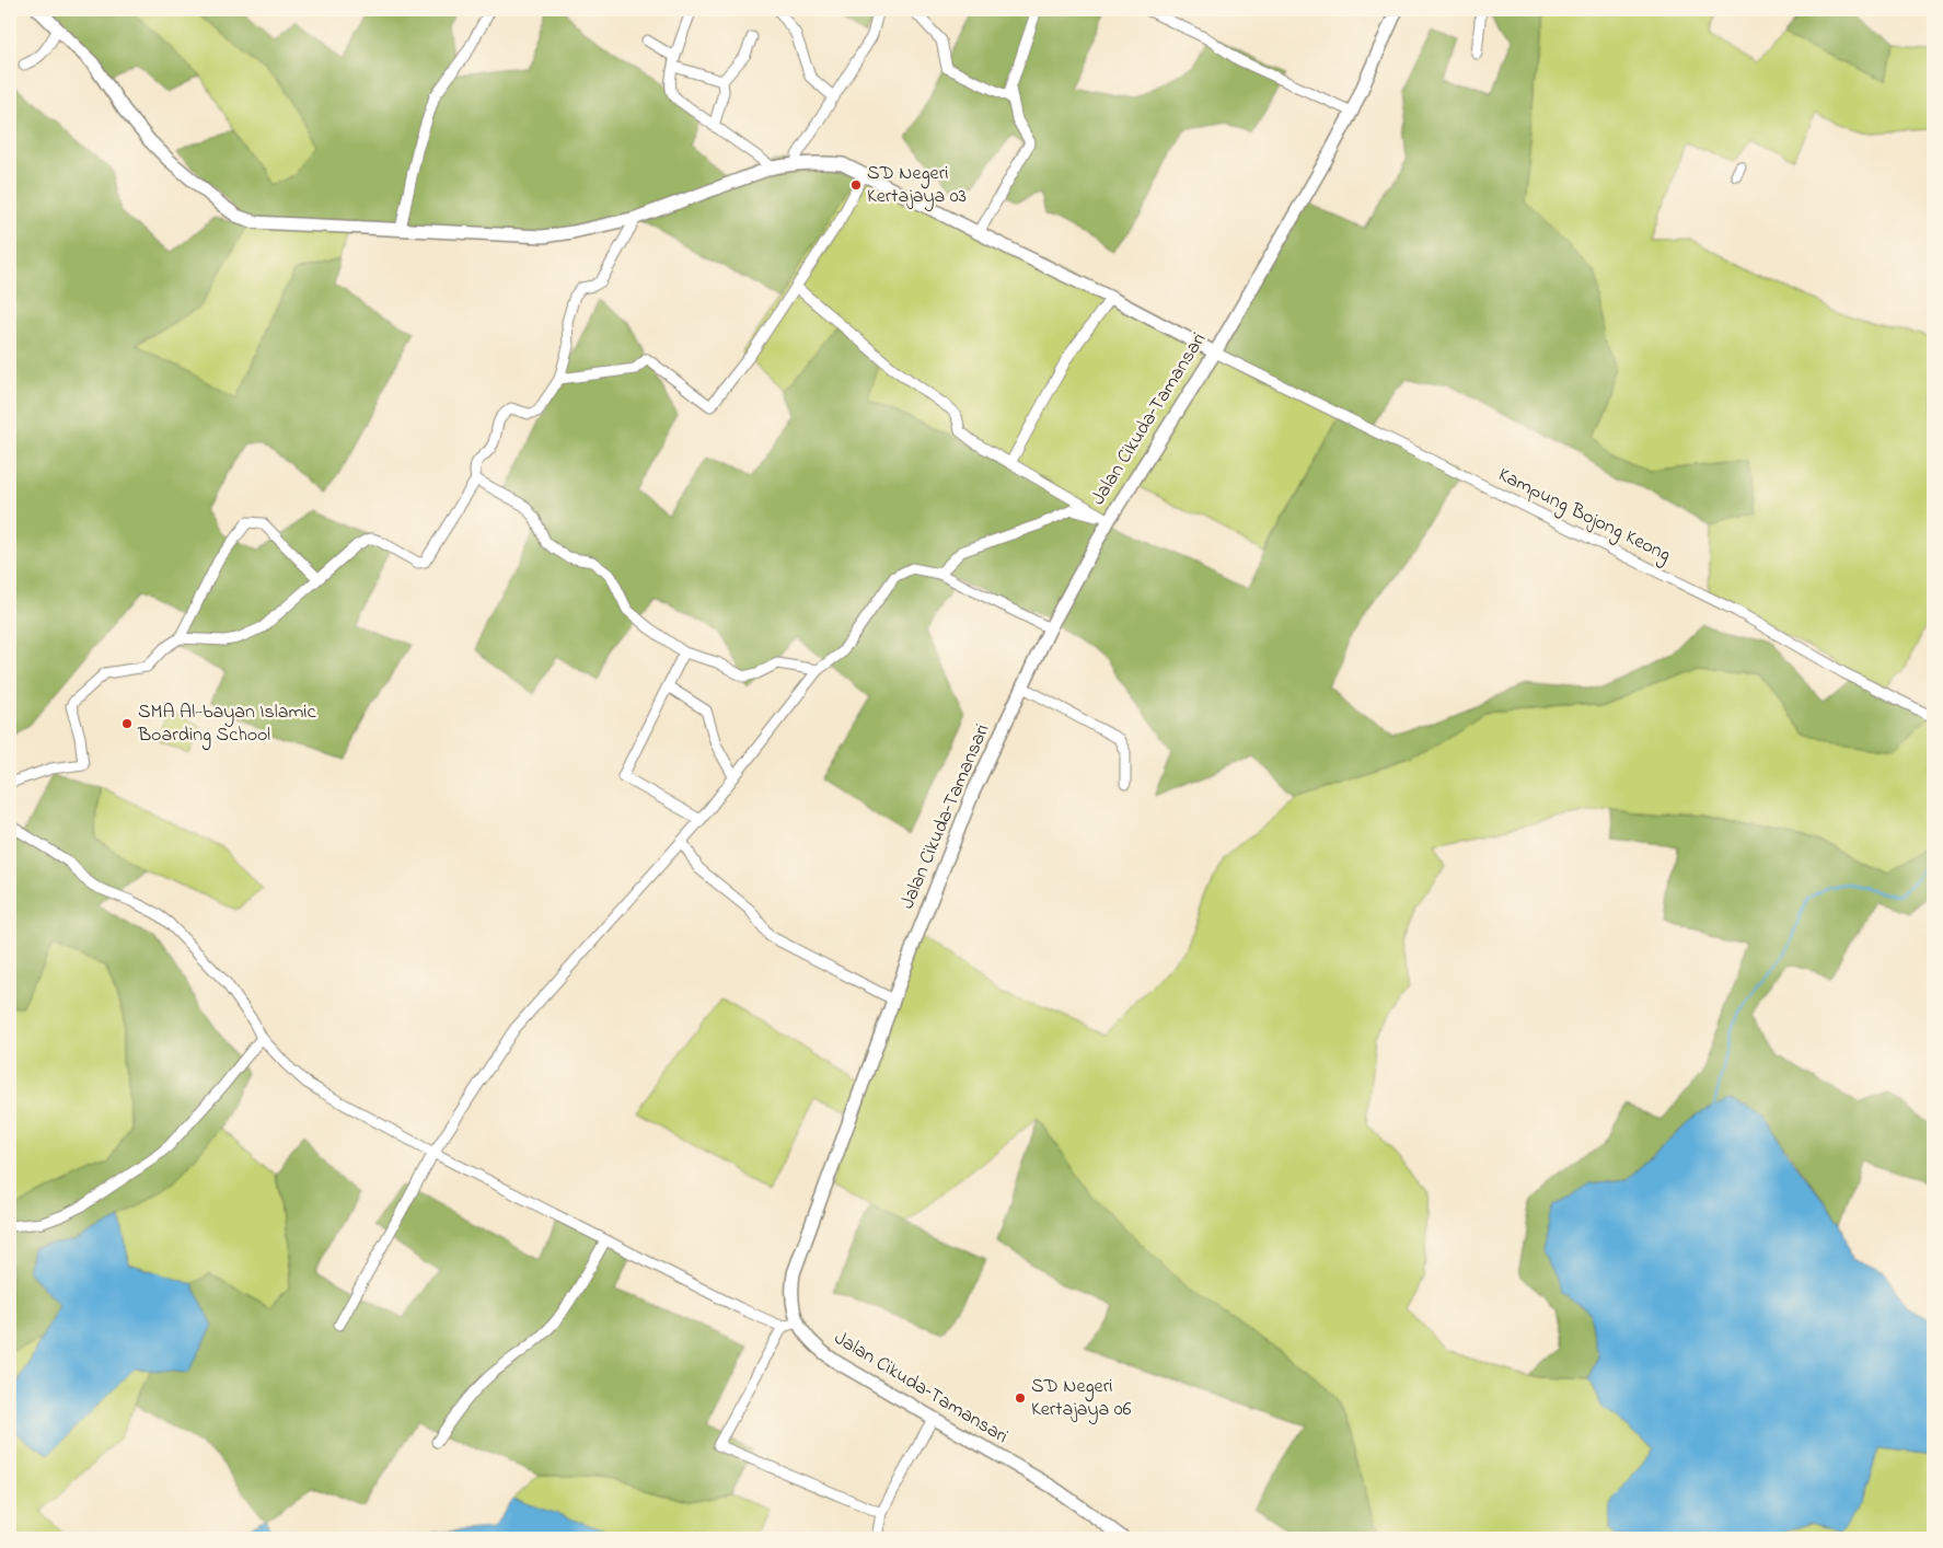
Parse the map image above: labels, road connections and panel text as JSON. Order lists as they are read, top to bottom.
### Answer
{
  "streets": {
    "street": ["Jalan Cikuda–Tamansari", "Kampung Bojong Keong"]
  },
  "crossings": [
    ["Jalan Cikuda–Tamansari", "Kampung Bojong Keong"]
  ],
  "places": ["SD Negeri Kertajaya 03", "SMA Al-bayan Islamic Boarding School", "SD Negeri Kertajaya 06"]
}
